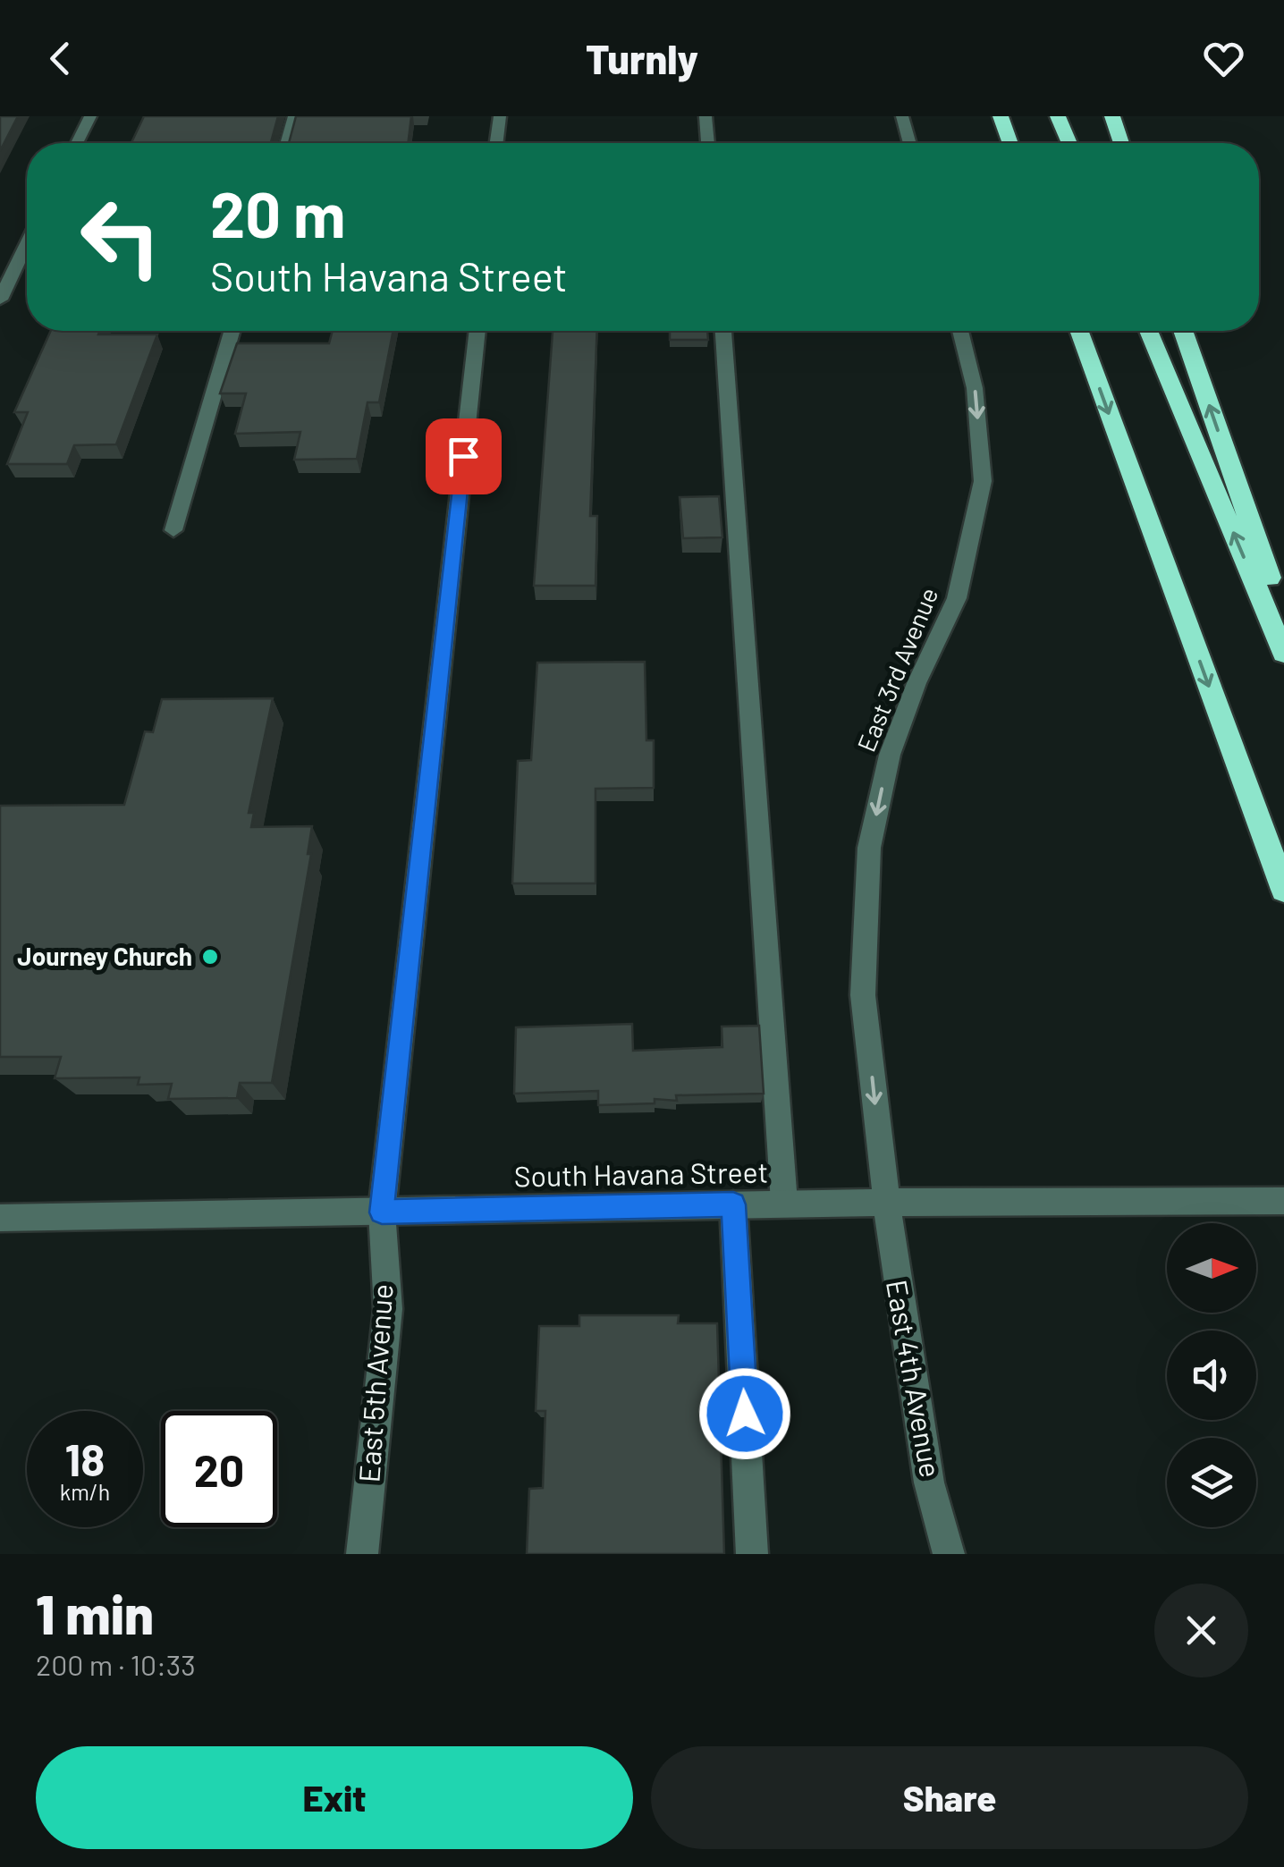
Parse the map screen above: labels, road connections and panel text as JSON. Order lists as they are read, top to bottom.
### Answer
{
  "streets": {
    "street": [
      "East 3rd Avenue",
      "South Havana Street",
      "East 4th Avenue",
      "East 5th Avenue"
    ]
  },
  "crossings": [
    ["East 3rd Avenue", "South Havana Street"],
    ["East 3rd Avenue", "East 4th Avenue"],
    ["South Havana Street", "East 4th Avenue"],
    ["South Havana Street", "East 5th Avenue"]
  ],
  "places": ["Journey Church"],
  "north": "right",
  "page": {
    "header": "Turnly",
    "turn": ["20 m", "South Havana Street"],
    "speed": "18 km/h",
    "limit": "20",
    "heading": ["1 min", "200 m · 10:33"],
    "buttons": ["Exit", "Share"]
  }
}
